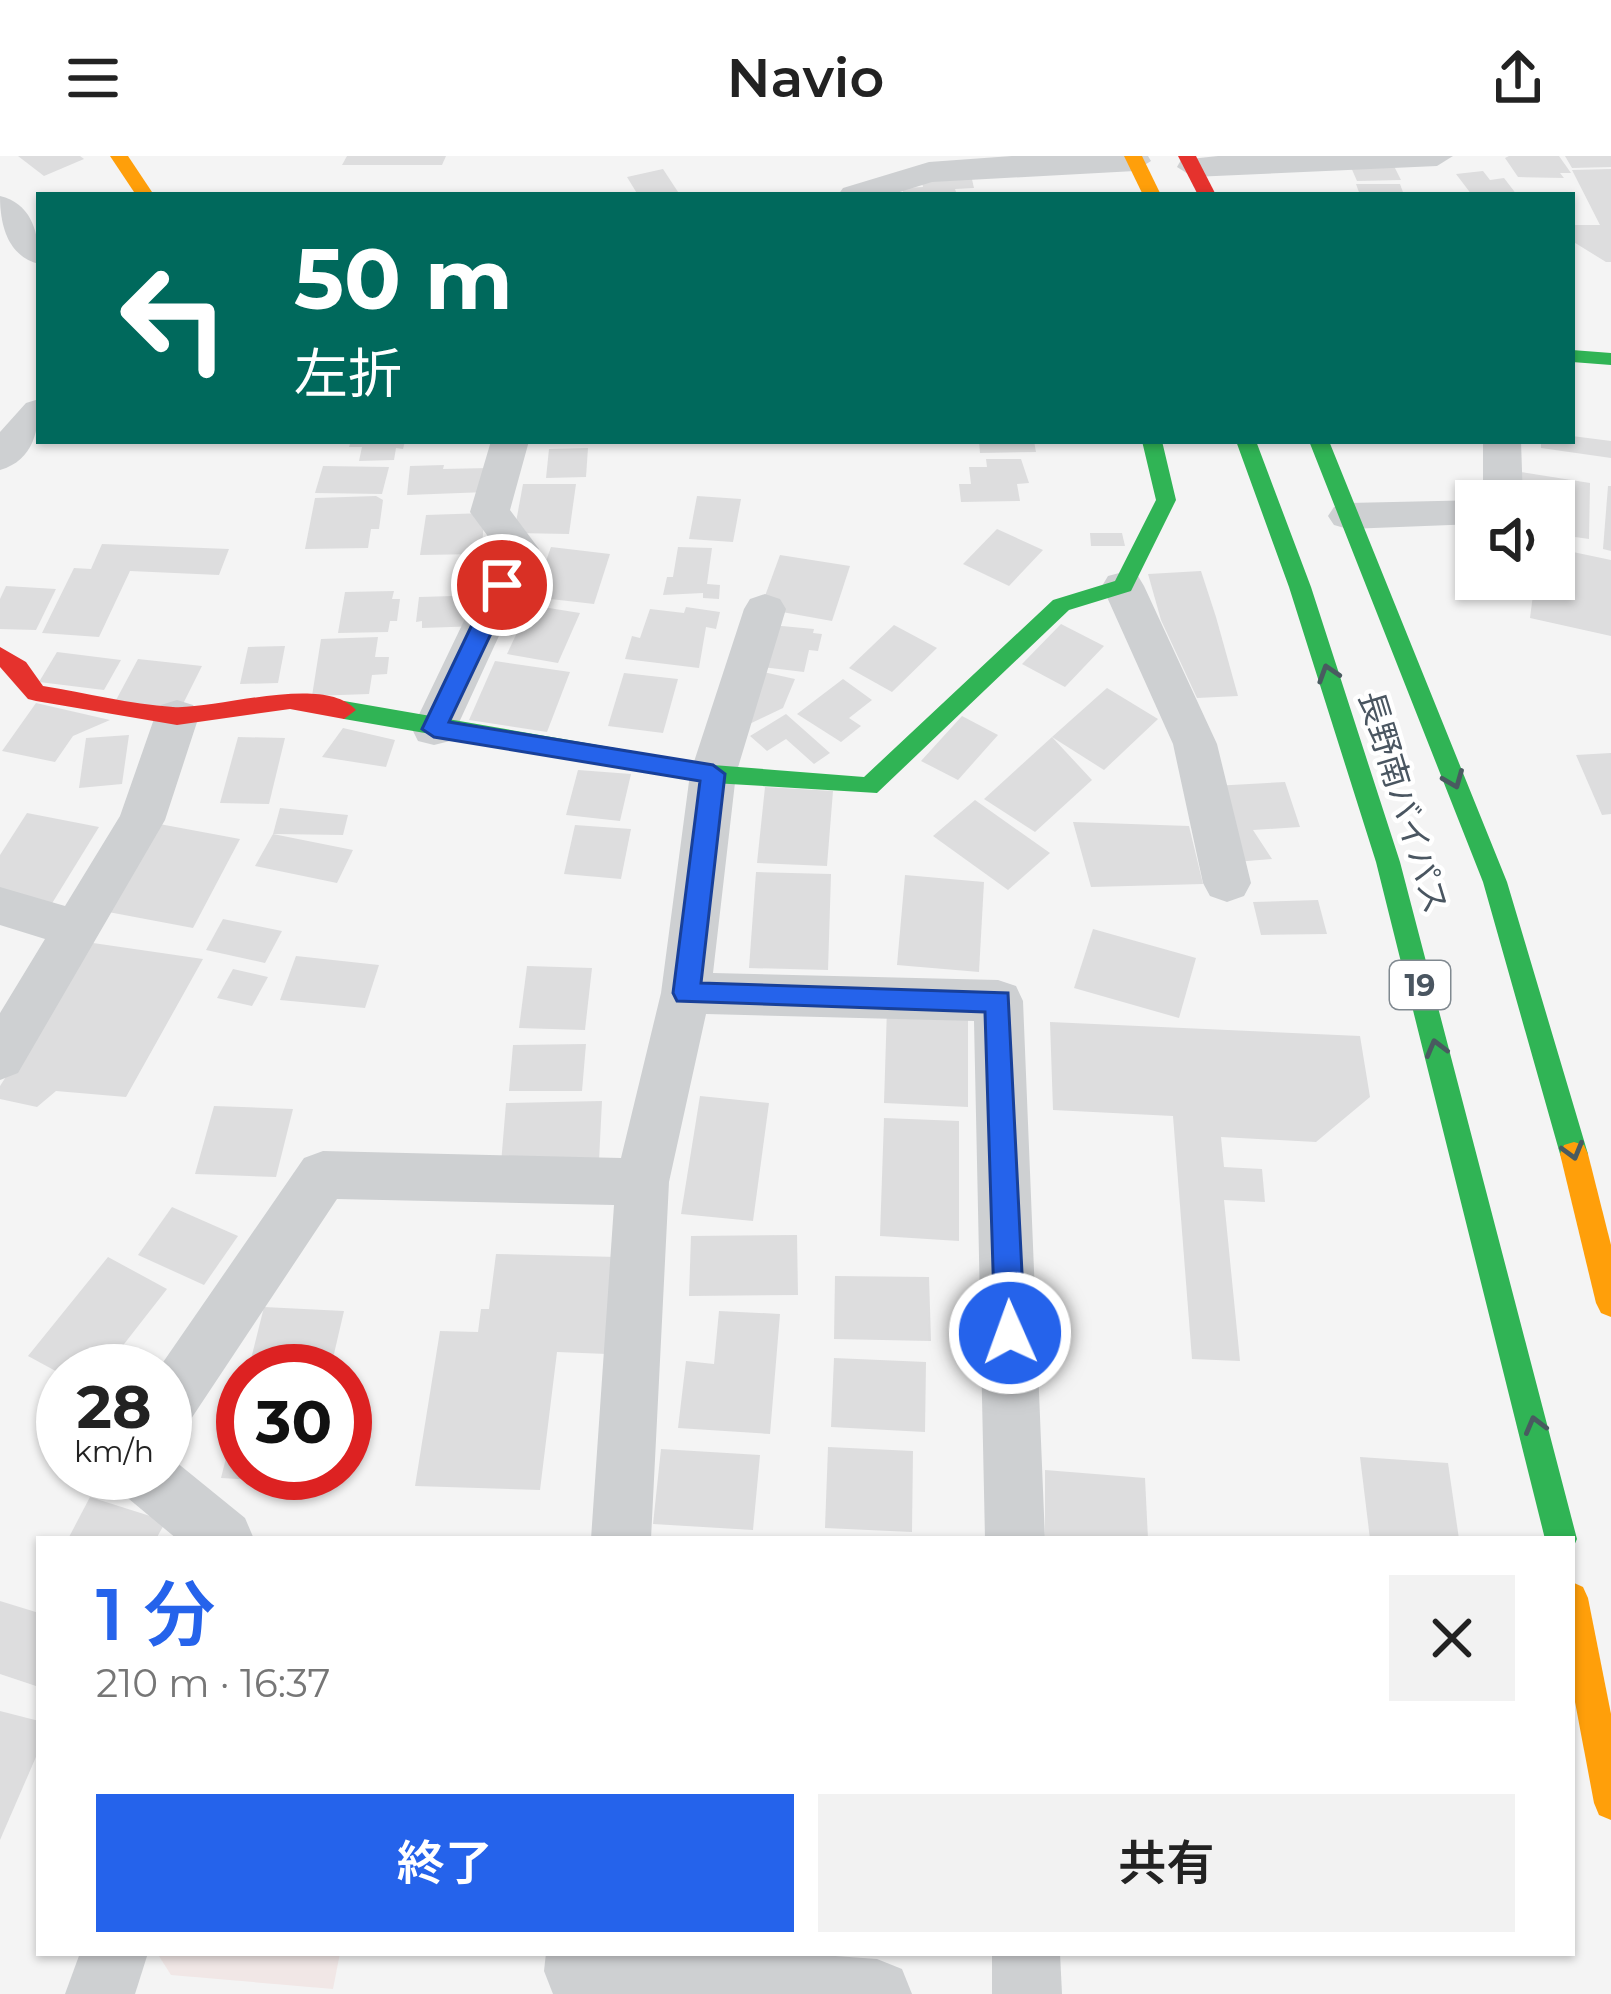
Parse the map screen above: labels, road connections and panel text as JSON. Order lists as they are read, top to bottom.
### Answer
{
  "streets": {
    "main road": ["長野南バイパス", "19"]
  },
  "page": {
    "header": "Navio",
    "turn": ["50 m", "左折"],
    "speed": "28 km/h",
    "limit": "30",
    "heading": ["1 分", "210 m · 16:37"],
    "buttons": ["終了", "共有"]
  }
}
